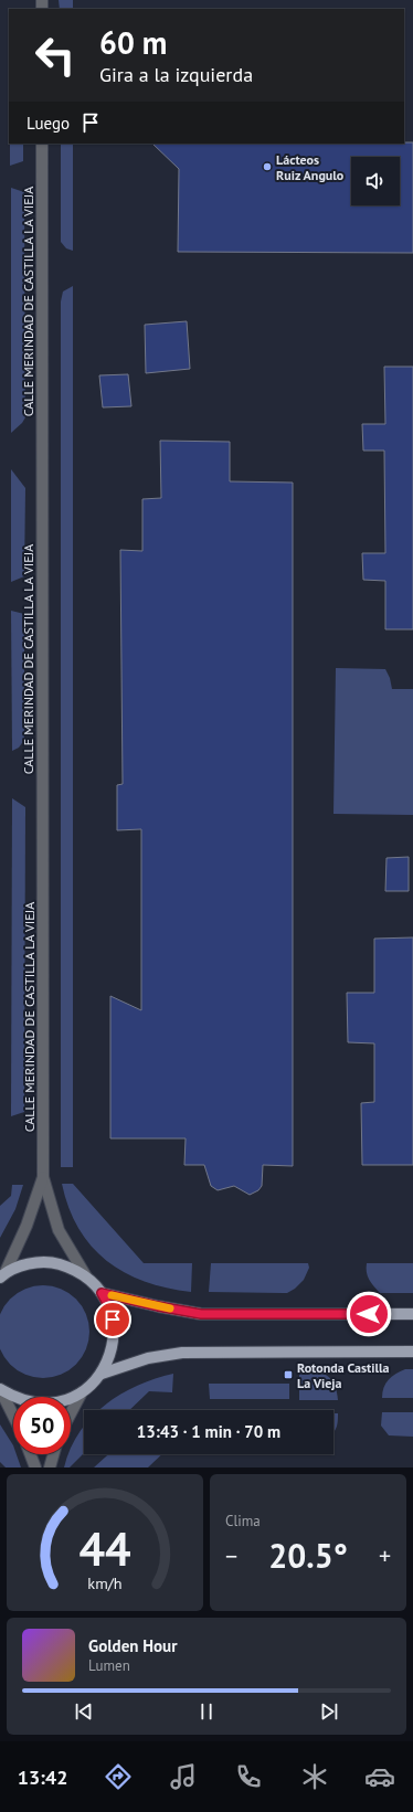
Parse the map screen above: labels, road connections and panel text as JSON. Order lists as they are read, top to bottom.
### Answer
{
  "streets": {
    "street": ["CALLE MERINDAD DE CASTILLA LA VIEJA"]
  },
  "places": {
    "other": ["Lácteos Ruiz Angulo"],
    "transit": ["Rotonda Castilla La Vieja"]
  },
  "page": {
    "turn": ["60 m", "Gira a la izquierda"],
    "then": "Luego",
    "limit": "50",
    "trip": "13:43 · 1 min · 70 m",
    "tile": "Clima",
    "heat": ["−", "20.5°", "+"],
    "song": ["Golden Hour", "Lumen"],
    "tabs": "13:42",
    "gauge": ["44", "km/h"]
  }
}
